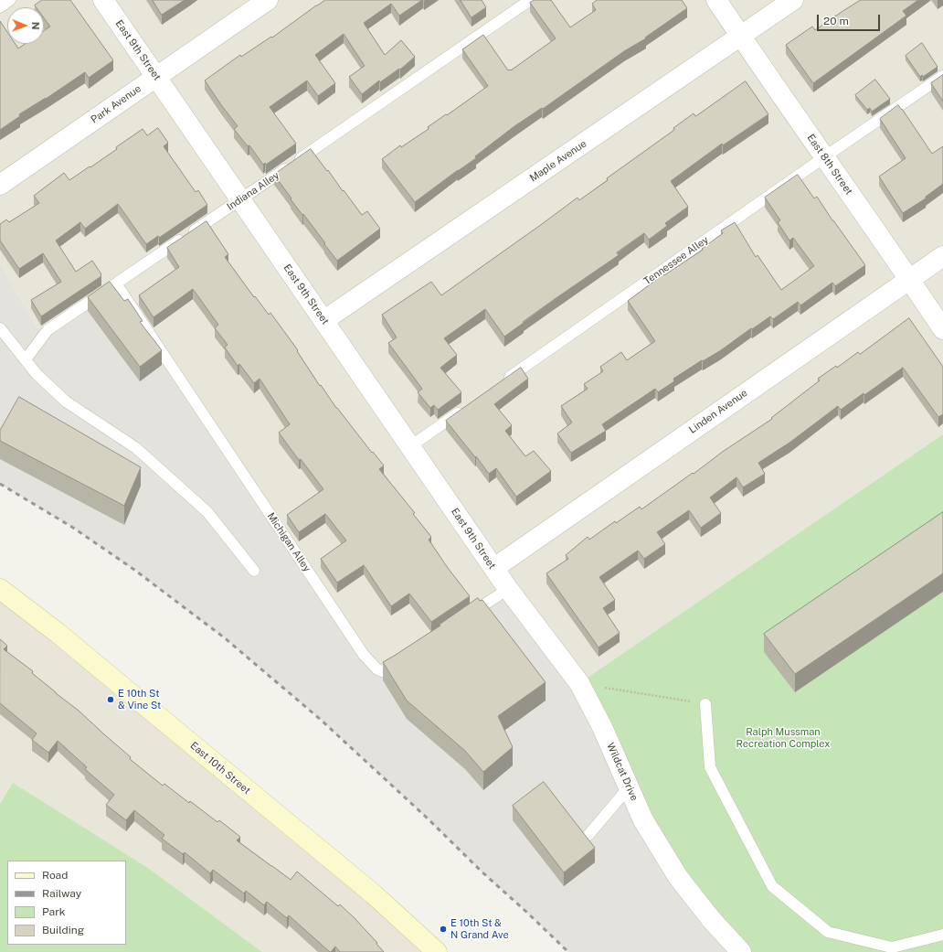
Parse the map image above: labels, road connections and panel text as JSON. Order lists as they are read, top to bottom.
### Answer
{
  "streets": {
    "main road": ["East 10th Street"],
    "street": [
      "East 9th Street",
      "Park Avenue",
      "Maple Avenue",
      "East 8th Street",
      "Linden Avenue",
      "Wildcat Drive"
    ],
    "lane": ["Indiana Alley", "Tennessee Alley", "Michigan Alley"]
  },
  "crossings": [
    ["East 9th Street", "Park Avenue"],
    ["East 9th Street", "Maple Avenue"],
    ["East 9th Street", "Indiana Alley"],
    ["East 9th Street", "Linden Avenue"],
    ["East 9th Street", "Wildcat Drive"],
    ["Maple Avenue", "East 8th Street"],
    ["East 8th Street", "Tennessee Alley"],
    ["East 8th Street", "Linden Avenue"],
    ["Indiana Alley", "Michigan Alley"]
  ],
  "parks": ["Ralph Mussman Recreation Complex"],
  "places": ["E 10th St & Vine St", "E 10th St & N Grand Ave"],
  "legend": [
    "Road",
    "Railway",
    "Park",
    "Building"
  ],
  "scale_bar": "20 m",
  "north": "right"
}
